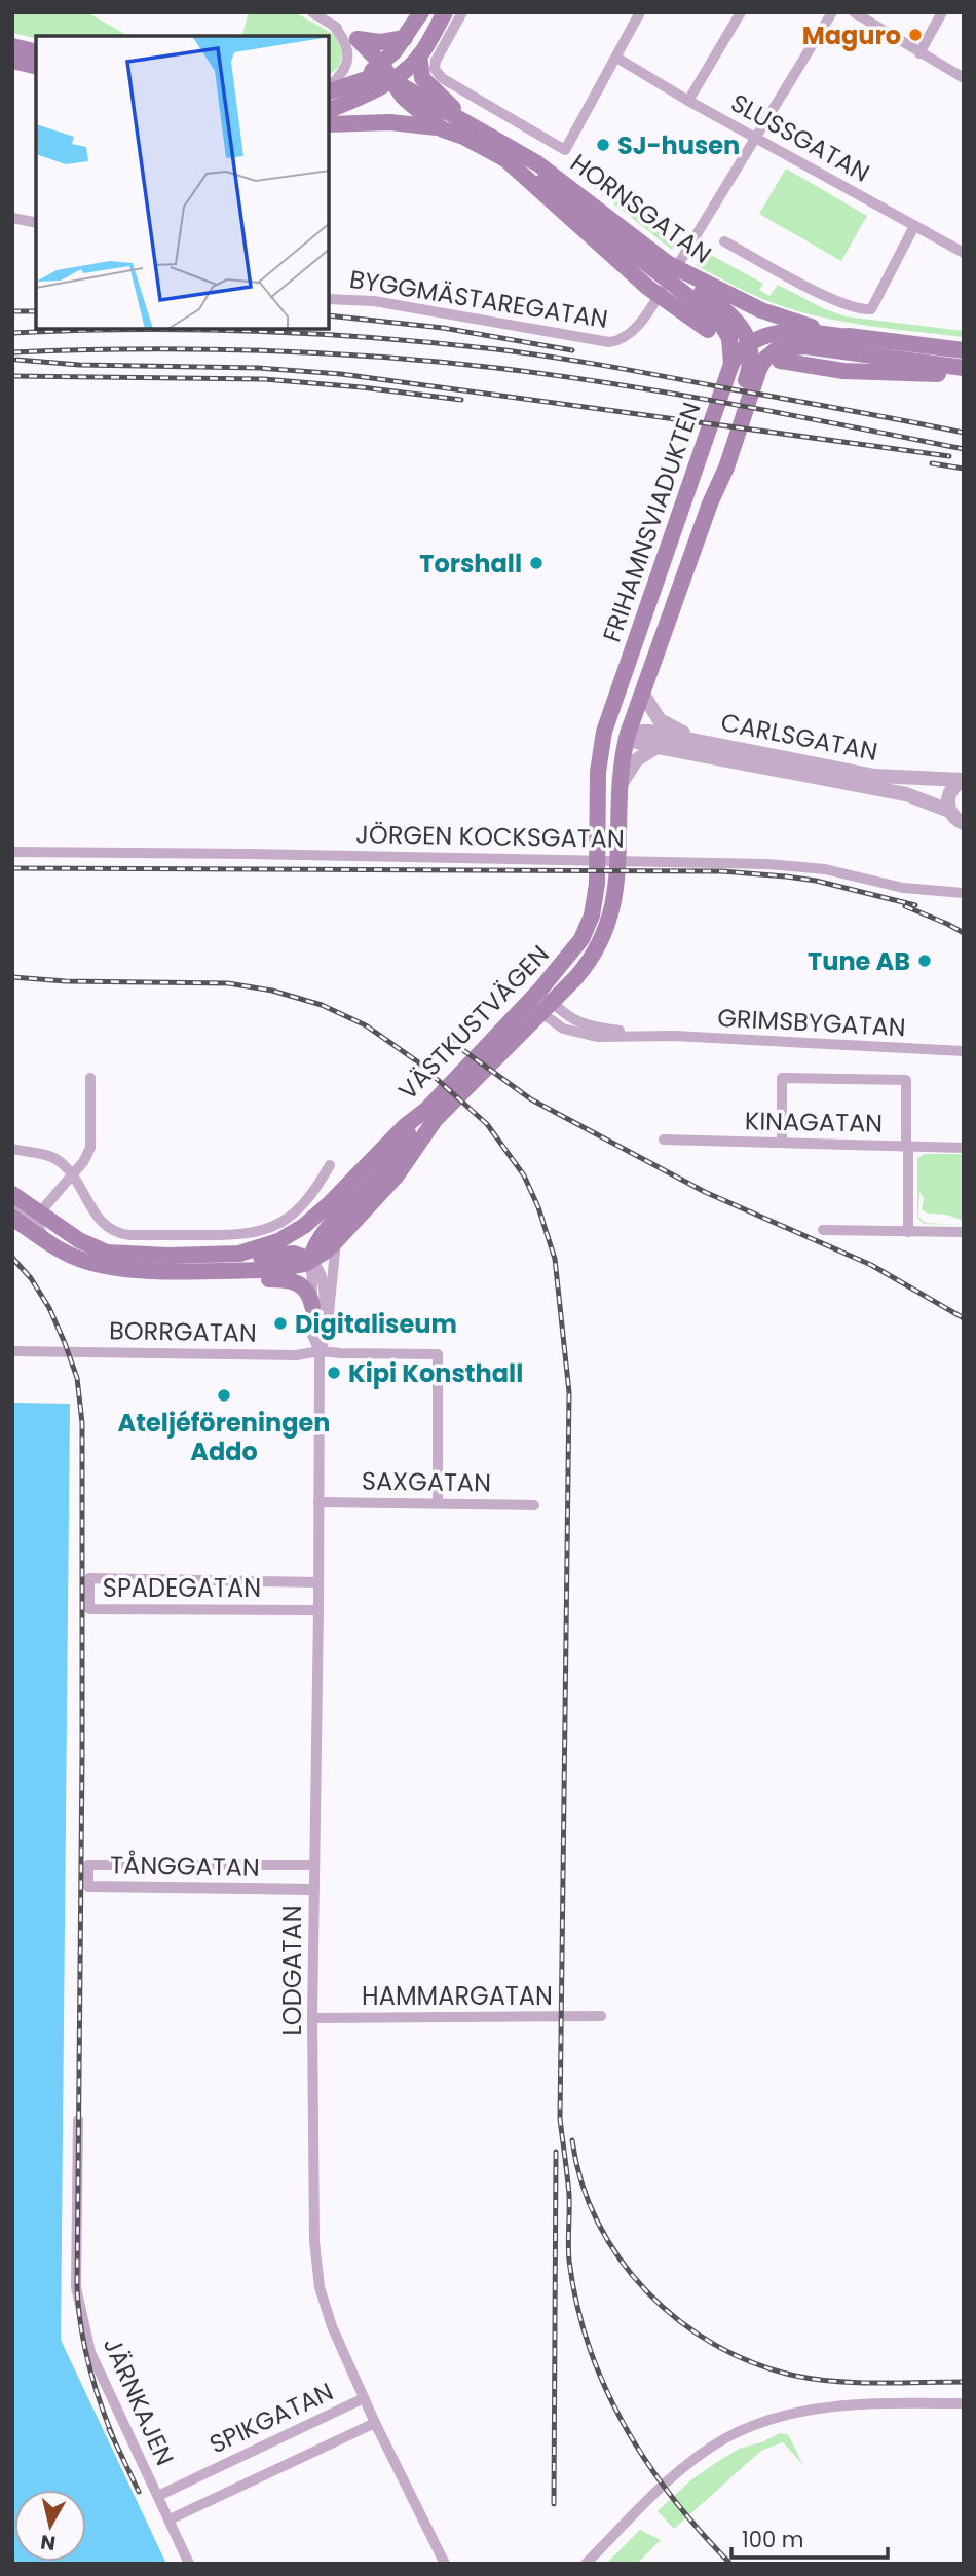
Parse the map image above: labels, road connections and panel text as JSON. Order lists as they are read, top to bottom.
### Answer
{
  "streets": {
    "main road": ["HORNSGATAN", "FRIHAMNSVIADUKTEN", "VÄSTKUSTVÄGEN"],
    "street": [
      "SLUSSGATAN",
      "BYGGMÄSTAREGATAN",
      "CARLSGATAN",
      "JÖRGEN KOCKSGATAN",
      "GRIMSBYGATAN",
      "KINAGATAN",
      "BORRGATAN",
      "SAXGATAN",
      "SPADEGATAN",
      "TÅNGGATAN",
      "LODGATAN",
      "HAMMARGATAN",
      "JÄRNKAJEN",
      "SPIKGATAN"
    ]
  },
  "crossings": [
    ["SLUSSGATAN", "BYGGMÄSTAREGATAN"],
    ["FRIHAMNSVIADUKTEN", "CARLSGATAN"],
    ["FRIHAMNSVIADUKTEN", "VÄSTKUSTVÄGEN"],
    ["VÄSTKUSTVÄGEN", "GRIMSBYGATAN"],
    ["VÄSTKUSTVÄGEN", "LODGATAN"],
    ["BORRGATAN", "SAXGATAN"],
    ["BORRGATAN", "LODGATAN"],
    ["SAXGATAN", "LODGATAN"],
    ["SPADEGATAN", "LODGATAN"],
    ["TÅNGGATAN", "LODGATAN"],
    ["LODGATAN", "HAMMARGATAN"],
    ["LODGATAN", "SPIKGATAN"],
    ["JÄRNKAJEN", "SPIKGATAN"]
  ],
  "places": [
    "Maguro",
    "SJ-husen",
    "Torshall",
    "Tune AB",
    "Digitaliseum",
    "Kipi Konsthall",
    "Ateljéföreningen Addo"
  ],
  "scale_bar": "100 m",
  "north": "bottom"
}
